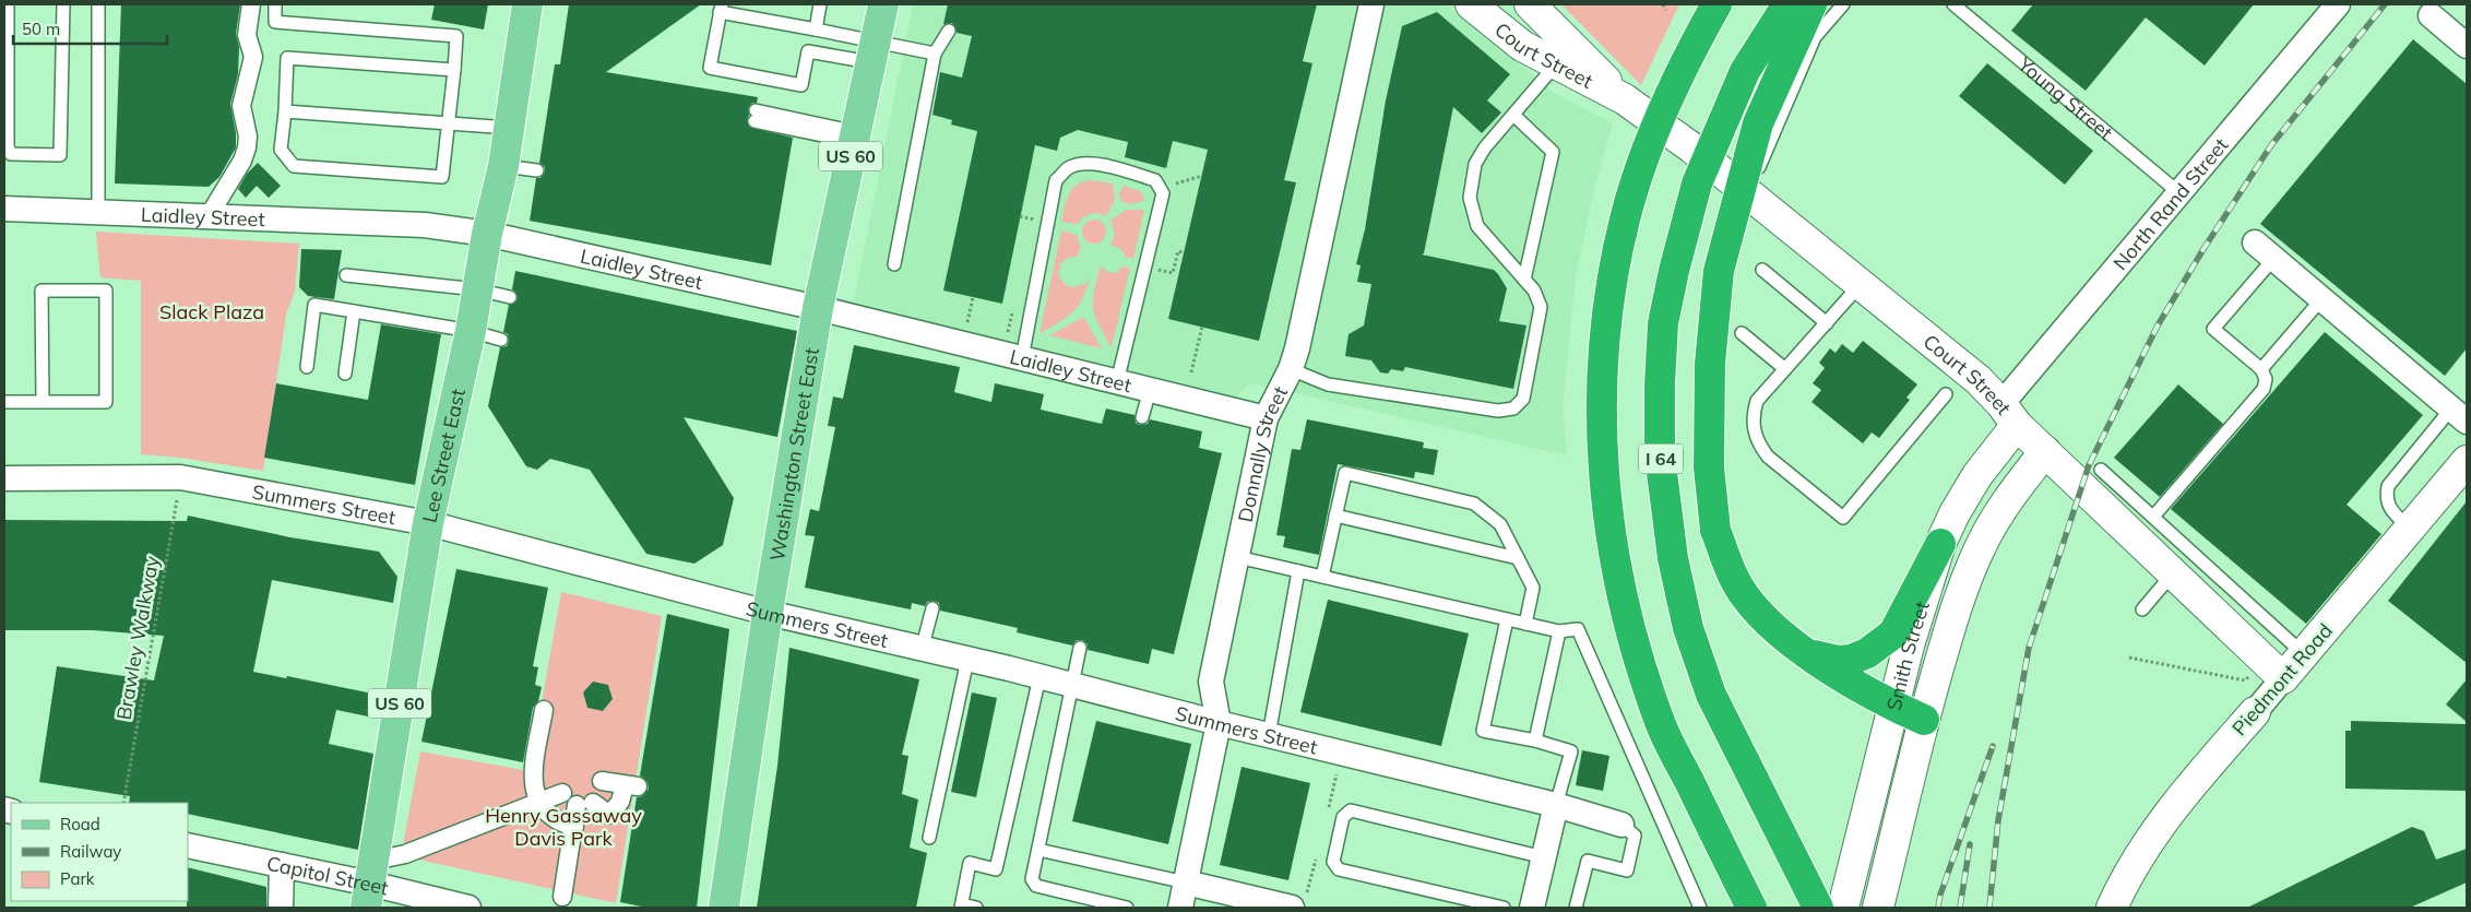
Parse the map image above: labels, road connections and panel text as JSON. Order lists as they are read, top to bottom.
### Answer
{
  "streets": {
    "highway": ["I 64"],
    "main road": ["US 60", "Washington Street East", "Lee Street East"],
    "street": [
      "Court Street",
      "North Rand Street",
      "Laidley Street",
      "Donnally Street",
      "Summers Street",
      "Smith Street",
      "Piedmont Road",
      "Capitol Street"
    ],
    "lane": ["Young Street"],
    "path": ["Brawley Walkway"]
  },
  "crossings": [
    ["Court Street", "North Rand Street"],
    ["Court Street", "Smith Street"],
    ["Court Street", "Piedmont Road"],
    ["Young Street", "North Rand Street"],
    ["North Rand Street", "Smith Street"],
    ["Laidley Street", "Washington Street East"],
    ["Laidley Street", "Donnally Street"],
    ["Laidley Street", "Lee Street East"],
    ["Washington Street East", "Summers Street"],
    ["Donnally Street", "Summers Street"],
    ["Lee Street East", "Summers Street"],
    ["Lee Street East", "Capitol Street"],
    ["Summers Street", "Brawley Walkway"]
  ],
  "parks": ["Slack Plaza", "Henry Gassaway Davis Park"],
  "legend": ["Road", "Railway", "Park"],
  "scale_bar": "50 m"
}
